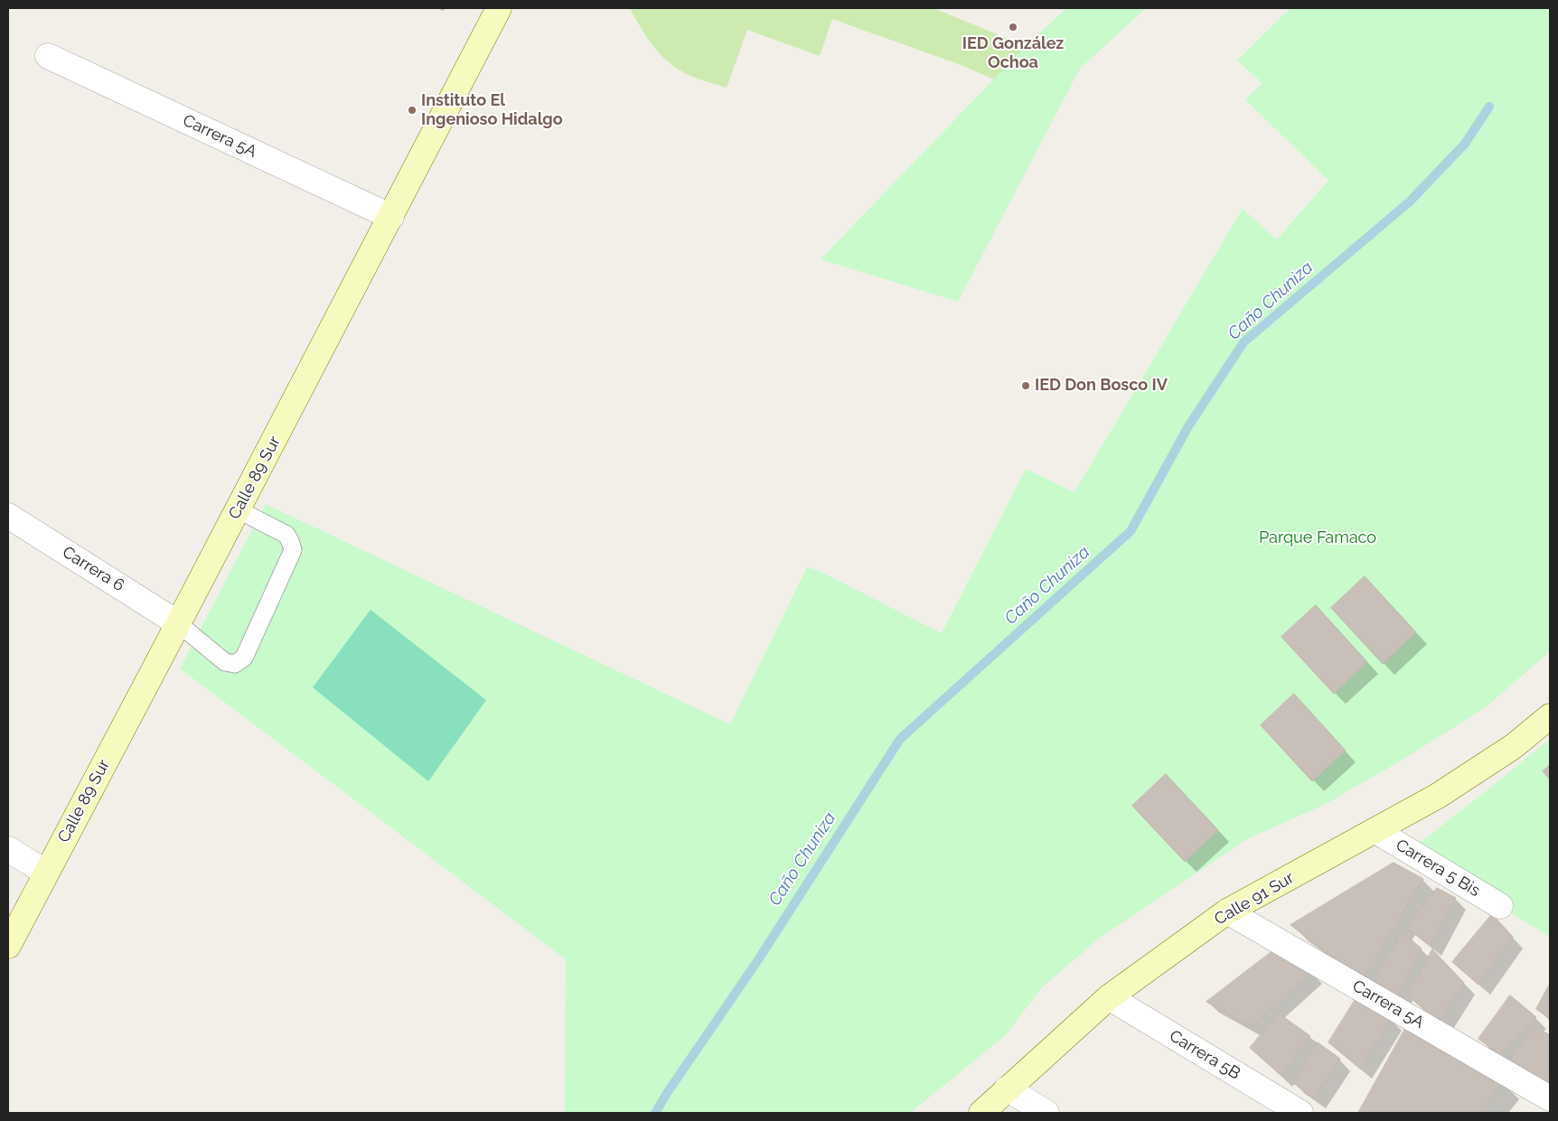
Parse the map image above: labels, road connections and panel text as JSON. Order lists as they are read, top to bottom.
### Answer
{
  "streets": {
    "street": [
      "Carrera 5A",
      "Calle 89 Sur",
      "Carrera 6",
      "Carrera 5 Bis",
      "Calle 91 Sur",
      "Carrera 5B"
    ]
  },
  "crossings": [
    ["Carrera 5A", "Calle 89 Sur"],
    ["Carrera 5A", "Calle 91 Sur"],
    ["Calle 89 Sur", "Carrera 6"],
    ["Carrera 5 Bis", "Calle 91 Sur"],
    ["Calle 91 Sur", "Carrera 5B"]
  ],
  "water": ["Caño Chuniza"],
  "parks": ["Parque Famaco"],
  "places": ["IED González Ochoa", "Instituto El Ingenioso Hidalgo", "IED Don Bosco IV"]
}
